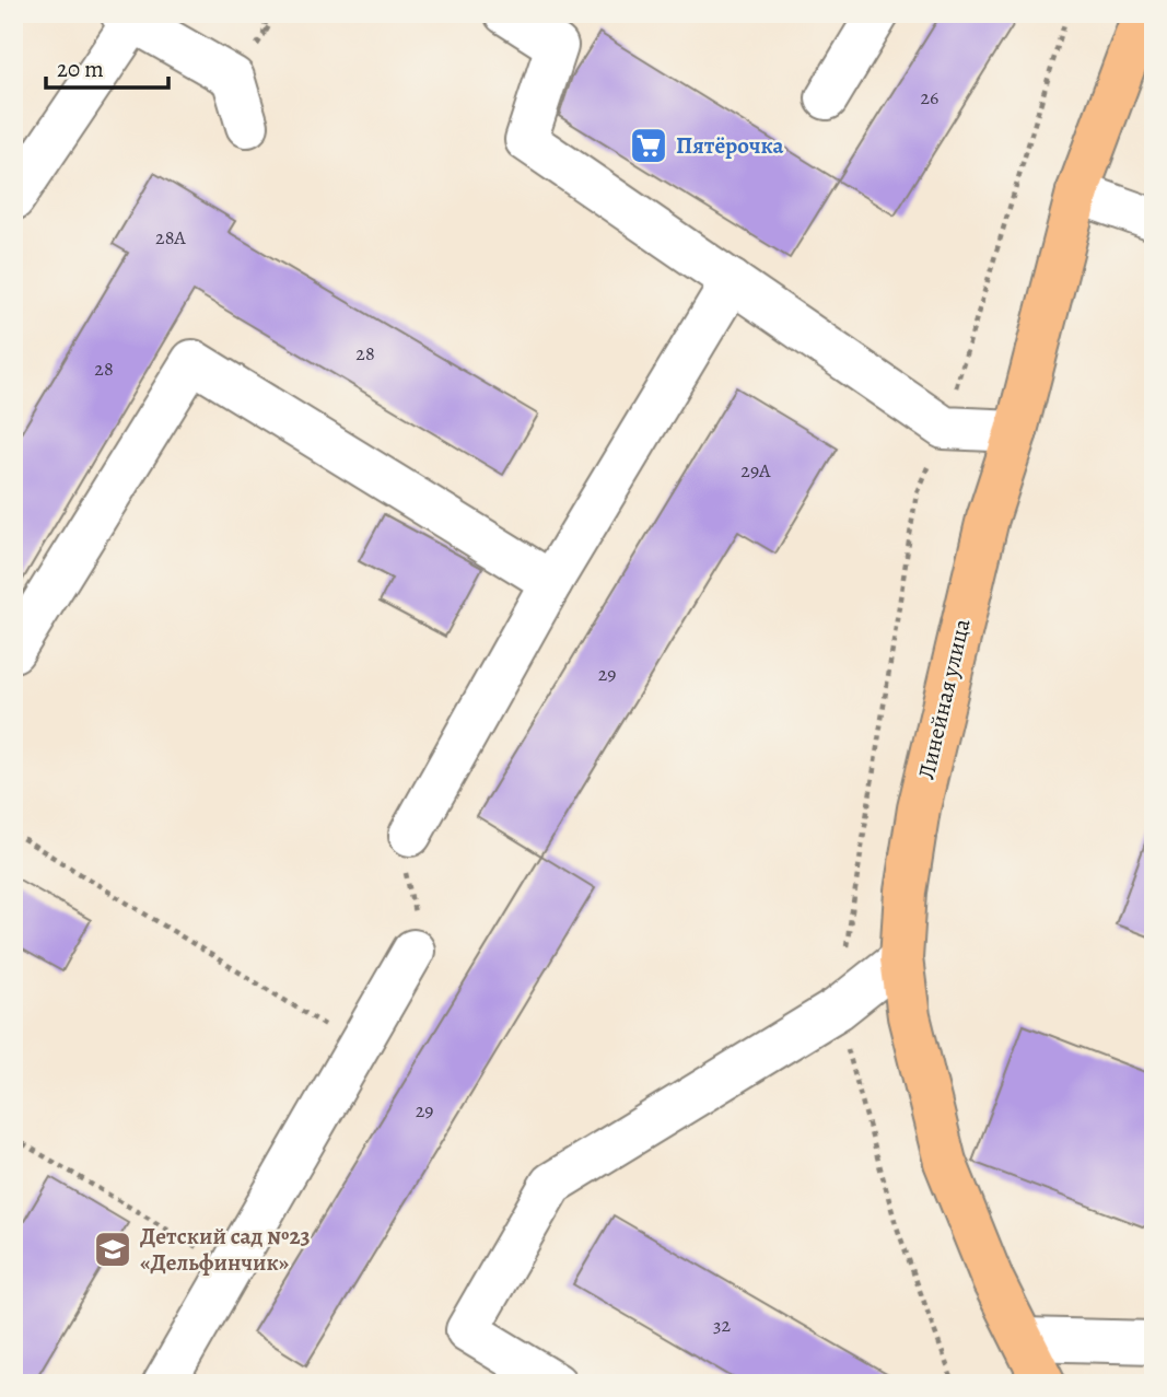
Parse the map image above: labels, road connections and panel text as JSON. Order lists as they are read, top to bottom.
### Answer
{
  "streets": {
    "main road": ["Линейная улица"]
  },
  "places": {
    "supermarket": ["Пятёрочка"],
    "school or university": ["Детский сад №23 «Дельфинчик»"]
  },
  "house_numbers": [
    "26",
    "28А",
    "28",
    "28",
    "29А",
    "29",
    "29",
    "32"
  ],
  "scale_bar": "20 m"
}
